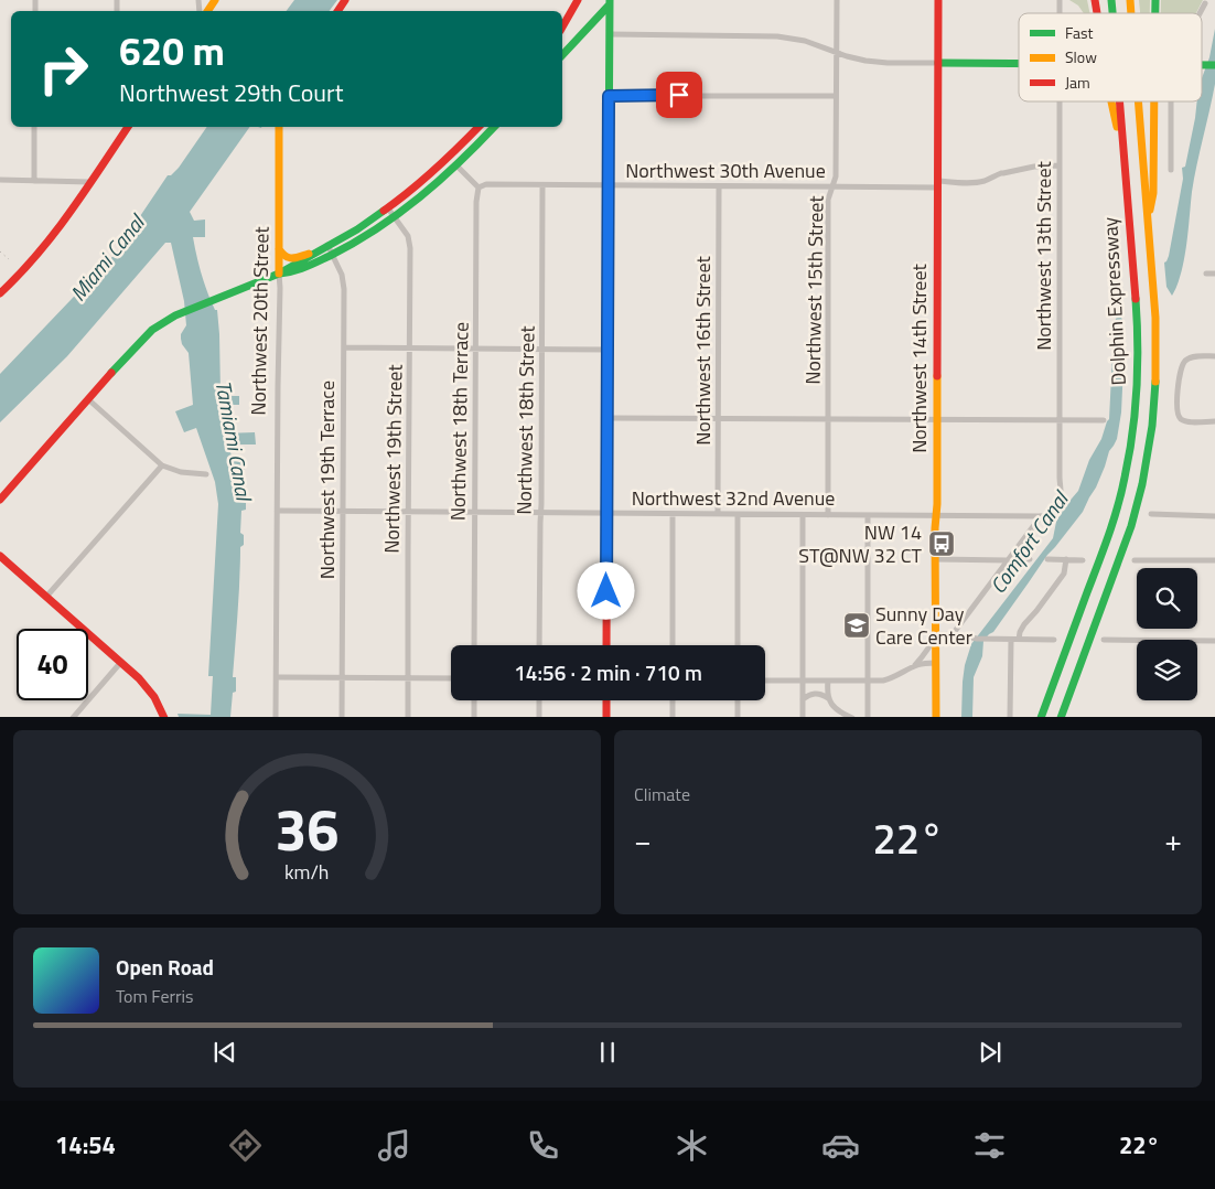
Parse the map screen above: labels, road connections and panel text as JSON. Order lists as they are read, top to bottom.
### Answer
{
  "streets": {
    "main road": ["Dolphin Expressway", "Northwest 20th Street", "Northwest 14th Street"],
    "street": [
      "Northwest 30th Avenue",
      "Northwest 13th Street",
      "Northwest 15th Street",
      "Northwest 16th Street",
      "Northwest 18th Street",
      "Northwest 18th Terrace",
      "Northwest 19th Street",
      "Northwest 19th Terrace",
      "Northwest 32nd Avenue"
    ]
  },
  "crossings": [
    ["Northwest 30th Avenue", "Northwest 13th Street"],
    ["Northwest 30th Avenue", "Northwest 15th Street"],
    ["Northwest 30th Avenue", "Northwest 16th Street"],
    ["Northwest 30th Avenue", "Northwest 14th Street"],
    ["Northwest 30th Avenue", "Northwest 18th Street"],
    ["Northwest 30th Avenue", "Northwest 18th Terrace"],
    ["Northwest 13th Street", "Northwest 32nd Avenue"],
    ["Northwest 15th Street", "Northwest 32nd Avenue"],
    ["Northwest 20th Street", "Northwest 32nd Avenue"],
    ["Northwest 16th Street", "Northwest 32nd Avenue"],
    ["Northwest 14th Street", "Northwest 32nd Avenue"],
    ["Northwest 18th Street", "Northwest 32nd Avenue"],
    ["Northwest 18th Terrace", "Northwest 32nd Avenue"],
    ["Northwest 19th Street", "Northwest 32nd Avenue"],
    ["Northwest 19th Terrace", "Northwest 32nd Avenue"]
  ],
  "water": ["Miami Canal", "Tamiami Canal", "Comfort Canal"],
  "places": {
    "bus stop": ["NW 14 ST@NW 32 CT"],
    "school or university": ["Sunny Day Care Center"]
  },
  "legend": ["Fast", "Slow", "Jam"],
  "page": {
    "turn": ["620 m", "Northwest 29th Court"],
    "limit": "40",
    "trip": "14:56 · 2 min · 710 m",
    "tile": "Climate",
    "heat": ["−", "22°", "+"],
    "song": ["Open Road", "Tom Ferris"],
    "tabs": ["14:54", "22°"],
    "gauge": ["36", "km/h"]
  }
}
